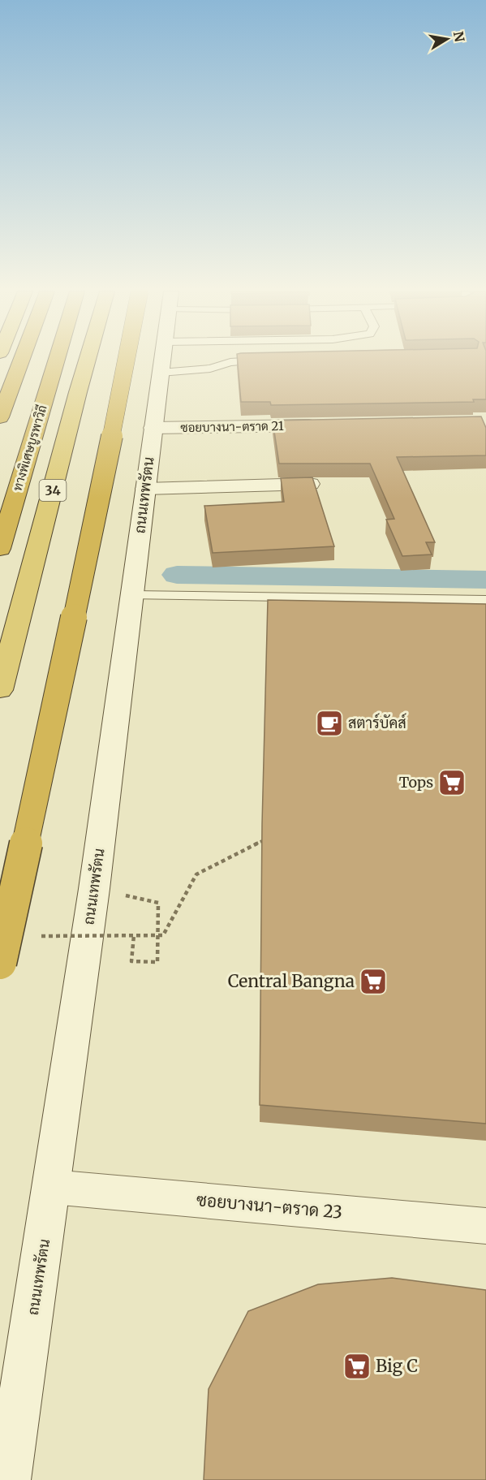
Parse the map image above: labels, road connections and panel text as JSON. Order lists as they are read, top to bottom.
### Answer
{
  "streets": {
    "highway": ["ทางพิเศษบูรพาวิถี", "34"],
    "main road": ["ซอยบางนา-ตราด 21", "ถนนเทพรัตน", "ซอยบางนา-ตราด 23"]
  },
  "crossings": [
    ["ซอยบางนา-ตราด 21", "ถนนเทพรัตน"],
    ["ถนนเทพรัตน", "ซอยบางนา-ตราด 23"]
  ],
  "places": {
    "cafe": ["สตาร์บัคส์"],
    "supermarket": ["Tops", "Central Bangna", "Big C"]
  },
  "north": "right"
}
